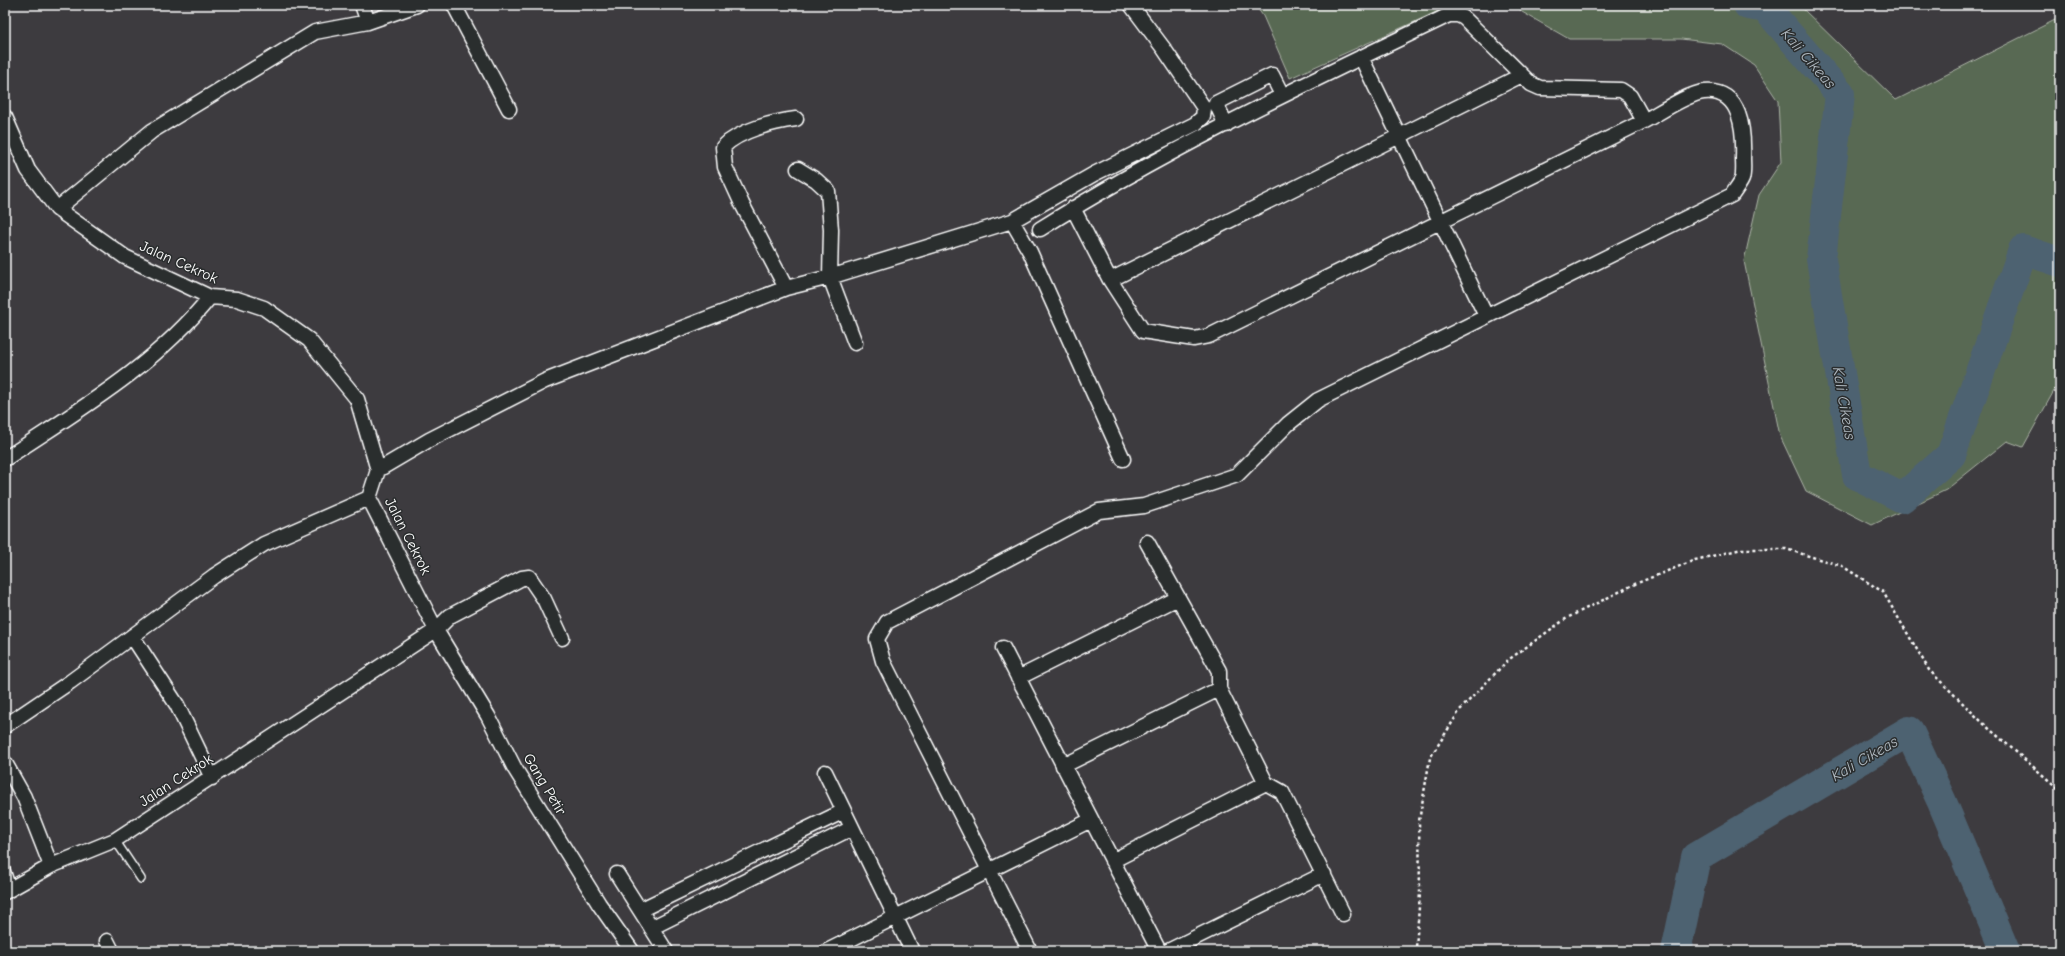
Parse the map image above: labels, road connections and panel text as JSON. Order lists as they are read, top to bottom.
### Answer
{
  "streets": {
    "street": ["Jalan Cekrok", "Gang Petir"]
  },
  "crossings": [
    ["Jalan Cekrok", "Gang Petir"]
  ],
  "water": ["Kali Cikeas"]
}
